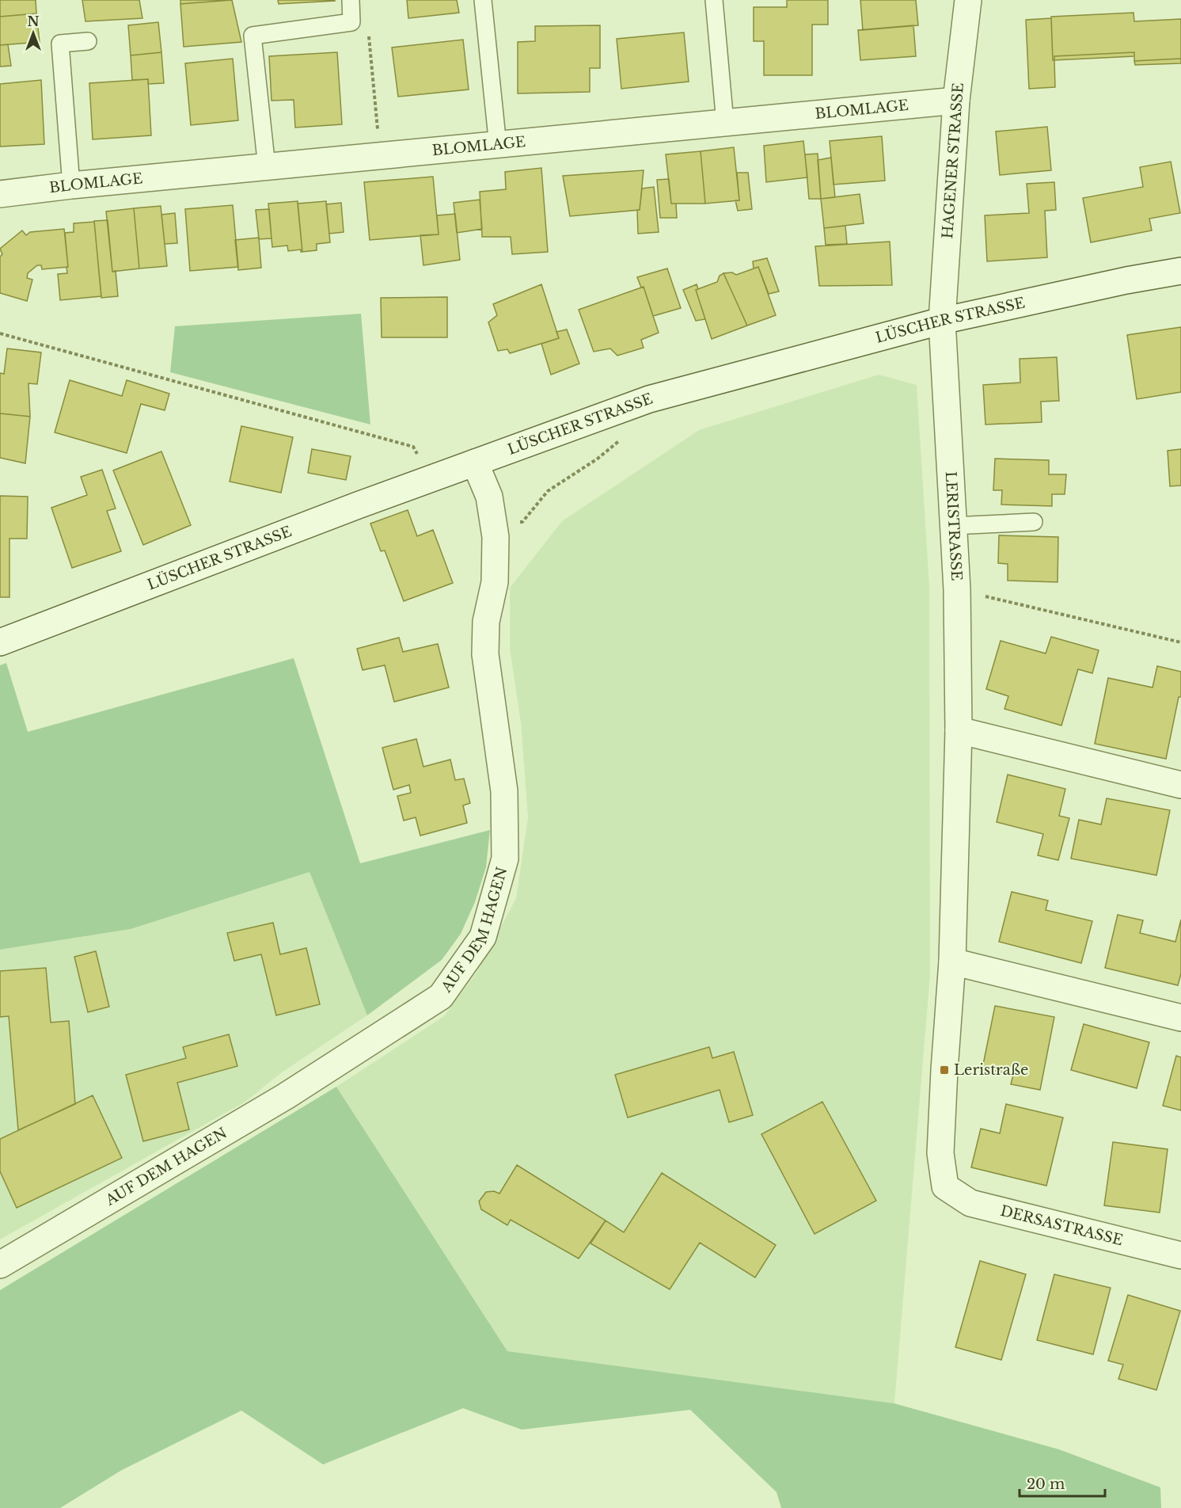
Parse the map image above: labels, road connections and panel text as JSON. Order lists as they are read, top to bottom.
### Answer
{
  "streets": {
    "street": [
      "BLOMLAGE",
      "HAGENER STRASSE",
      "LÜSCHER STRASSE",
      "LERISTRASSE",
      "AUF DEM HAGEN",
      "DERSASTRASSE"
    ]
  },
  "crossings": [
    ["BLOMLAGE", "HAGENER STRASSE"],
    ["HAGENER STRASSE", "LÜSCHER STRASSE"],
    ["HAGENER STRASSE", "LERISTRASSE"],
    ["LÜSCHER STRASSE", "LERISTRASSE"],
    ["LÜSCHER STRASSE", "AUF DEM HAGEN"],
    ["LERISTRASSE", "DERSASTRASSE"]
  ],
  "places": {
    "transit": ["Leristraße"]
  },
  "scale_bar": "20 m",
  "north": "top"
}
